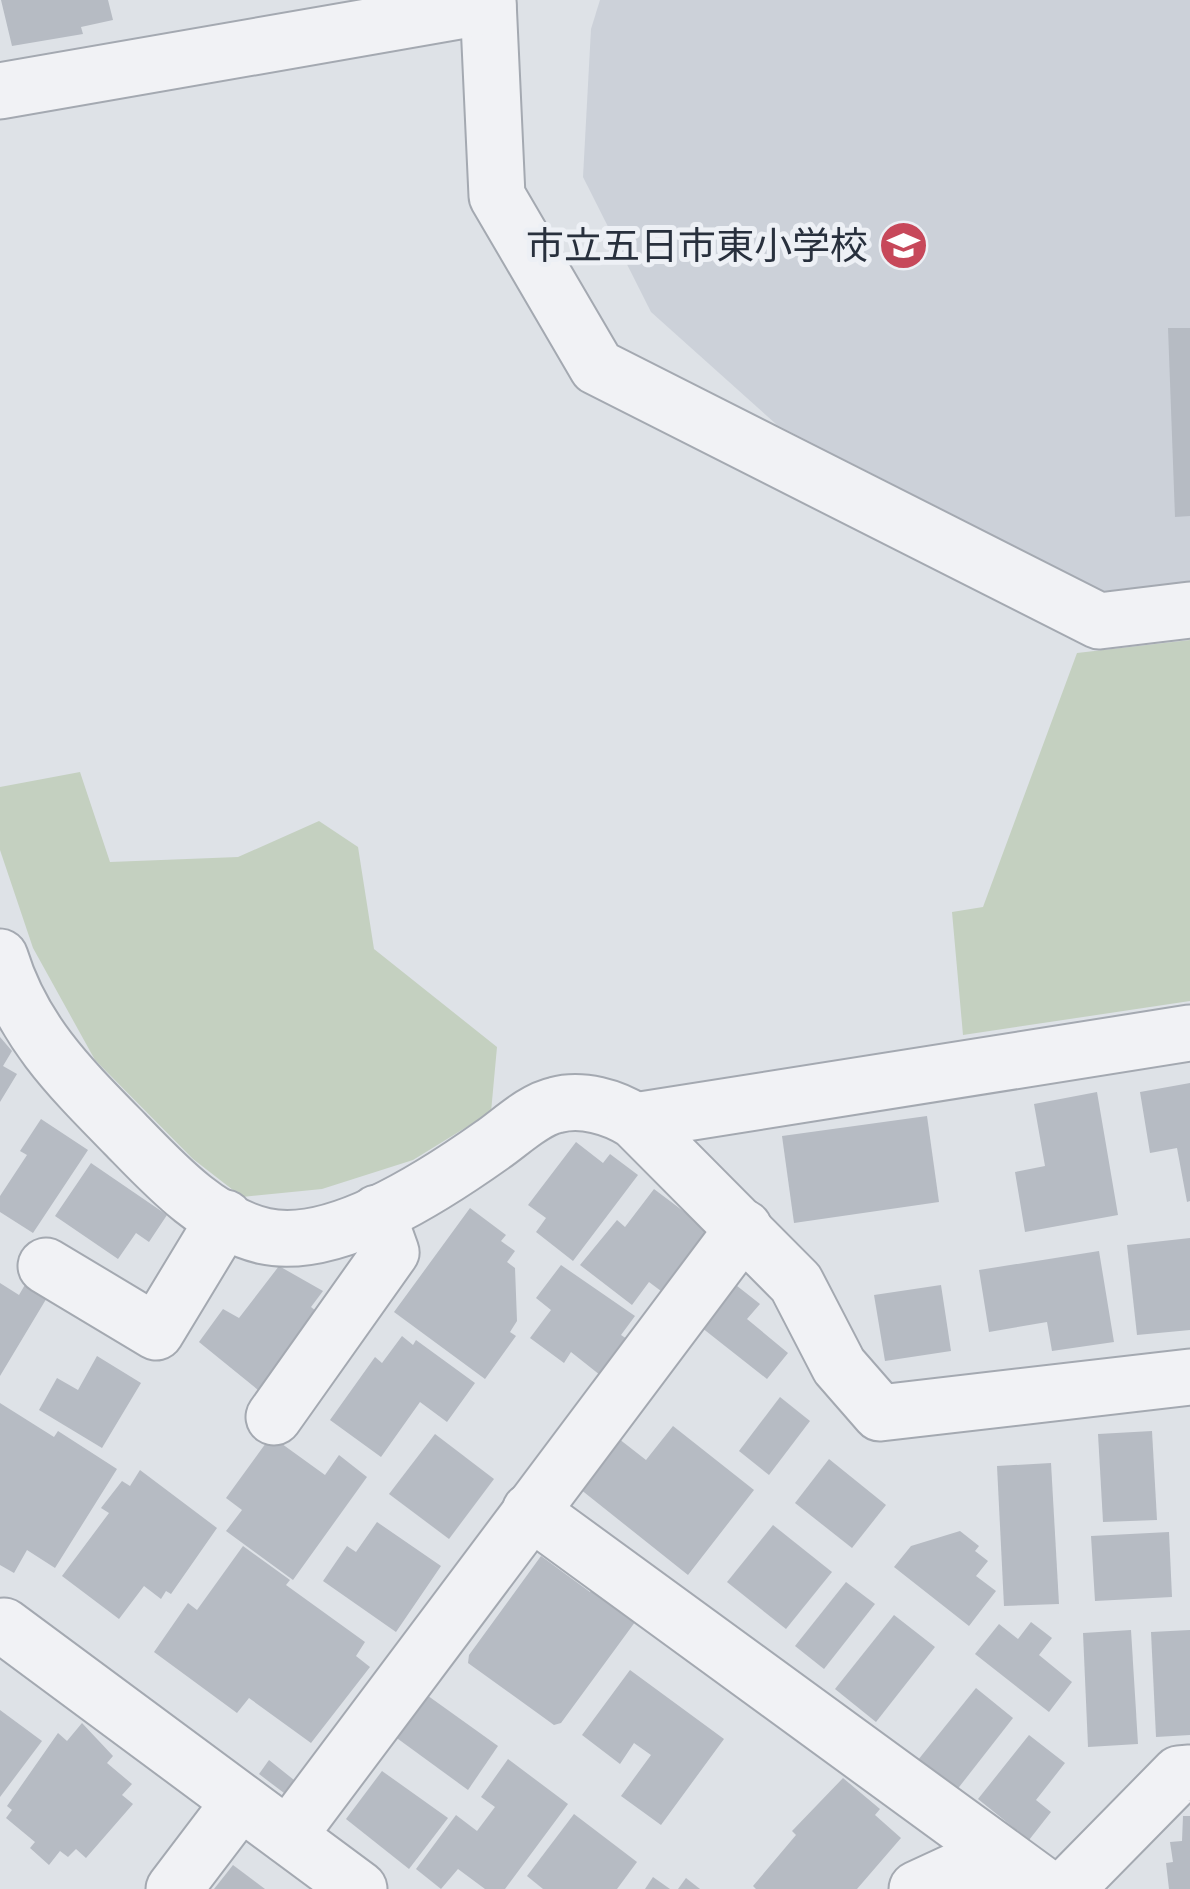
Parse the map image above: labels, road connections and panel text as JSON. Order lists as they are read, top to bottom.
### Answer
{
  "places": {
    "school or university": ["市立五日市東小学校"]
  }
}
